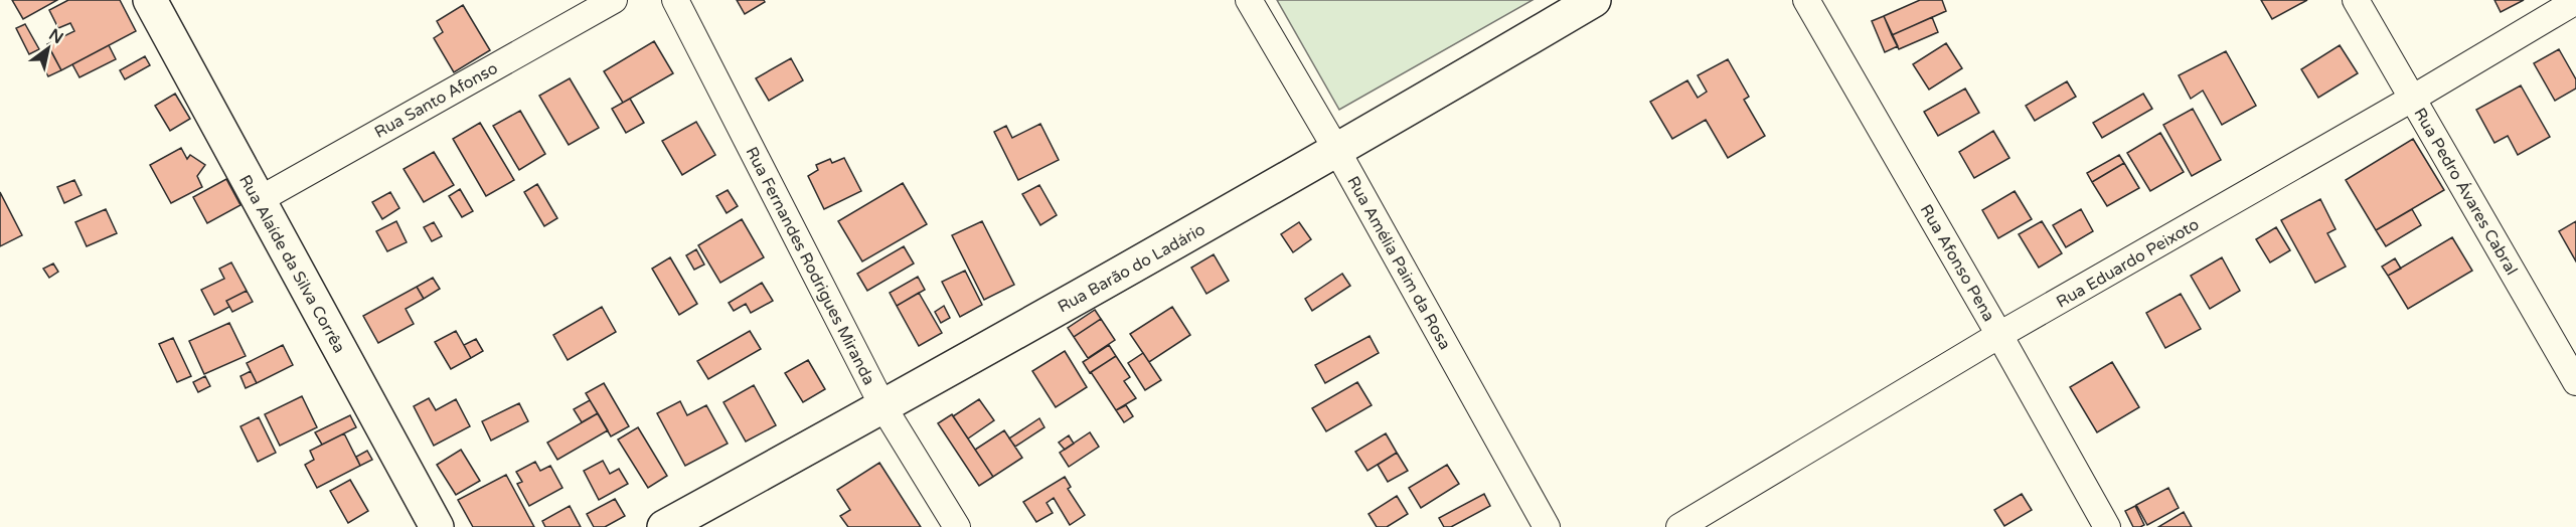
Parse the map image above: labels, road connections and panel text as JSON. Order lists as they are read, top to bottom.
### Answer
{
  "streets": {
    "main road": ["Rua Alaíde da Silva Corrêa", "Rua Barão do Ladário"],
    "street": [
      "Rua Santo Afonso",
      "Rua Pedro Ávares Cabral",
      "Rua Amélia Paim da Rosa",
      "Rua Afonso Pena",
      "Rua Eduardo Peixoto",
      "Rua Fernandes Rodrigues Miranda"
    ]
  },
  "crossings": [
    ["Rua Santo Afonso", "Rua Alaíde da Silva Corrêa"],
    ["Rua Pedro Ávares Cabral", "Rua Eduardo Peixoto"],
    ["Rua Amélia Paim da Rosa", "Rua Barão do Ladário"],
    ["Rua Afonso Pena", "Rua Eduardo Peixoto"],
    ["Rua Fernandes Rodrigues Miranda", "Rua Barão do Ladário"]
  ],
  "north": "top right"
}
